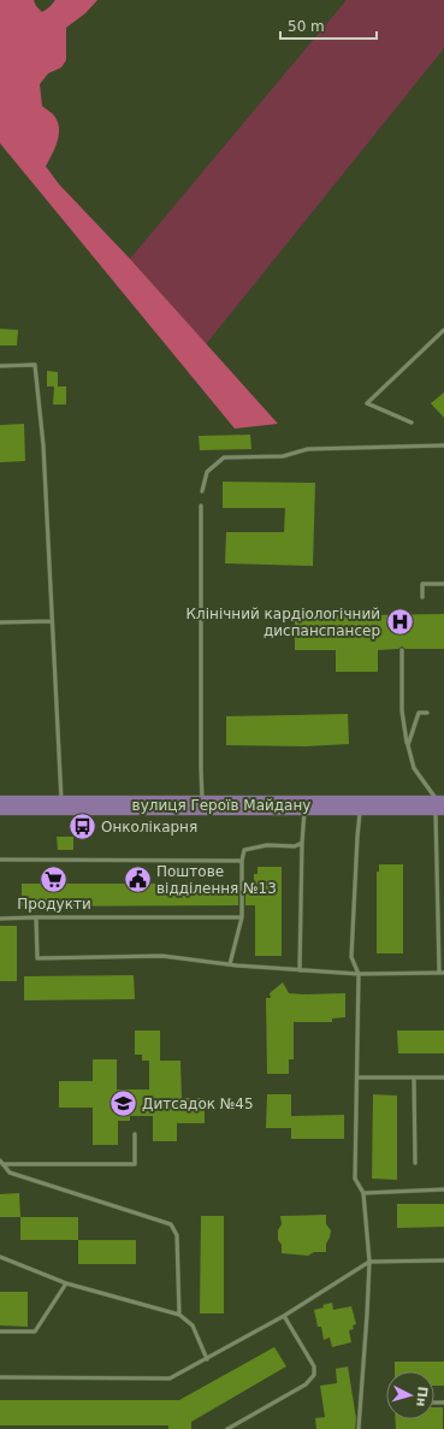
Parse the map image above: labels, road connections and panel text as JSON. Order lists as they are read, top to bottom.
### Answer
{
  "streets": {
    "main road": ["вулиця Героїв Майдану"]
  },
  "places": {
    "hospital": ["Клінічний кардіологічний диспанспансер"],
    "bus stop": ["Онколікарня"],
    "supermarket": ["Продукти"],
    "public building": ["Поштове відділення №13"],
    "school or university": ["Дитсадок №45"]
  },
  "scale_bar": "50 m",
  "north": "right"
}
